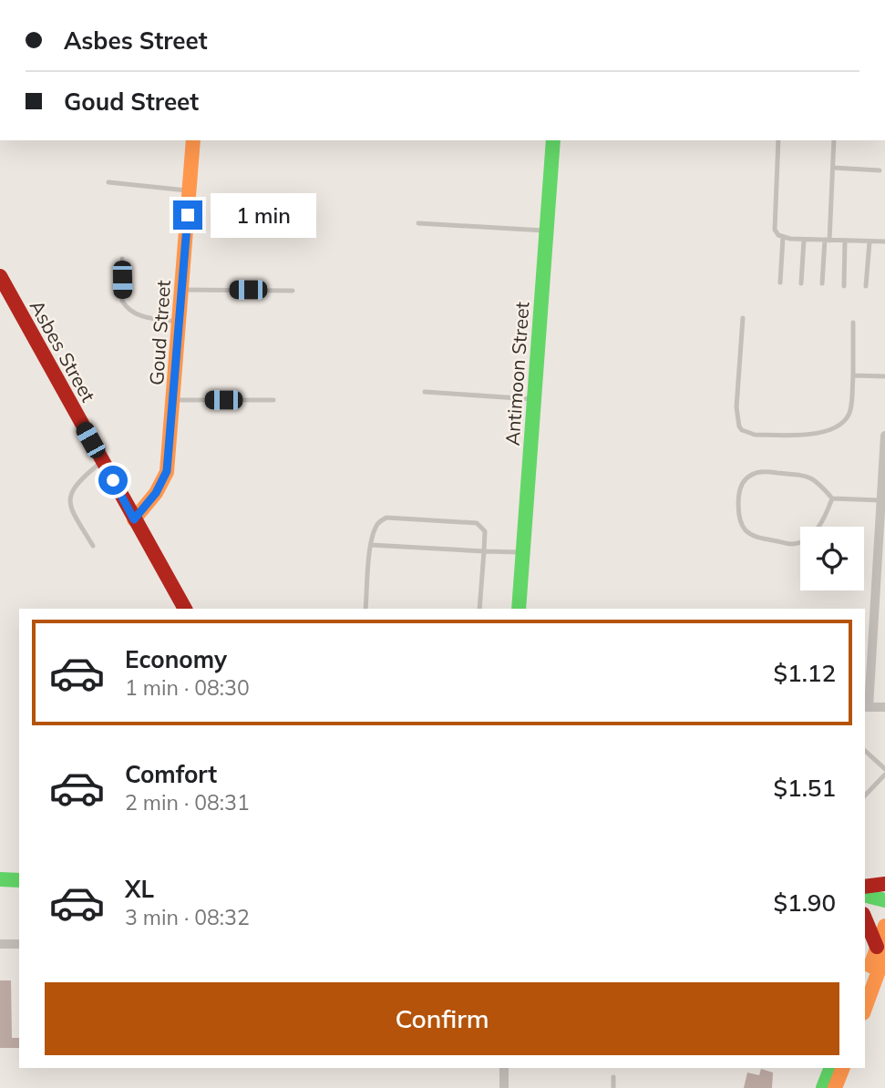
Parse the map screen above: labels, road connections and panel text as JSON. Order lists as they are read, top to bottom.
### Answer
{
  "streets": {
    "street": ["Goud Street", "Asbes Street", "Antimoon Street"]
  },
  "crossings": [
    ["Goud Street", "Asbes Street"]
  ],
  "page": {
    "banner": ["Asbes Street", "Goud Street"],
    "bubble": "1 min",
    "list": [
      {
        "name": "Economy",
        "note": "1 min · 08:30",
        "value": "$1.12"
      },
      {
        "name": "Comfort",
        "note": "2 min · 08:31",
        "value": "$1.51"
      },
      {
        "name": "XL",
        "note": "3 min · 08:32",
        "value": "$1.90"
      }
    ],
    "buttons": "Confirm"
  }
}
